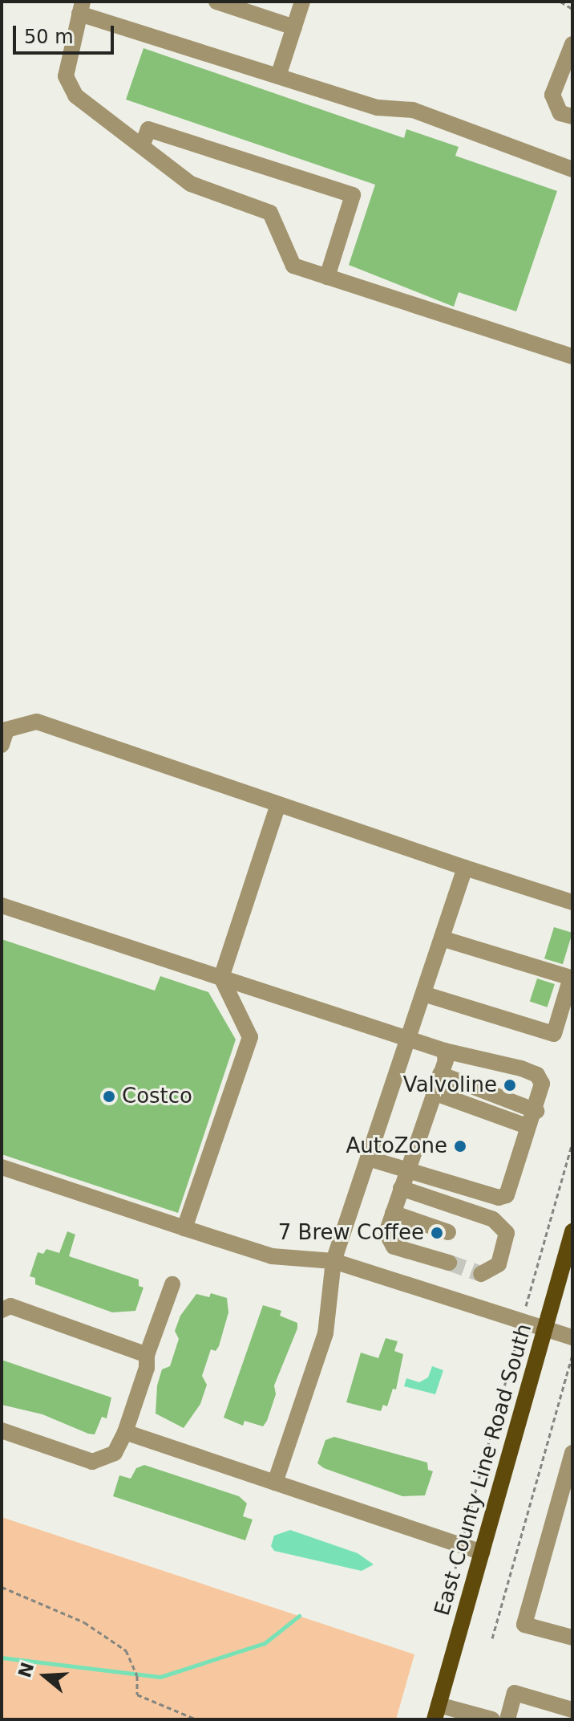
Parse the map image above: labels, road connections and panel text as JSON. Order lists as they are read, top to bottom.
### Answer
{
  "streets": {
    "main road": ["East County Line Road South"]
  },
  "places": [
    "Valvoline",
    "Costco",
    "AutoZone",
    "7 Brew Coffee"
  ],
  "scale_bar": "50 m",
  "north": "left"
}
